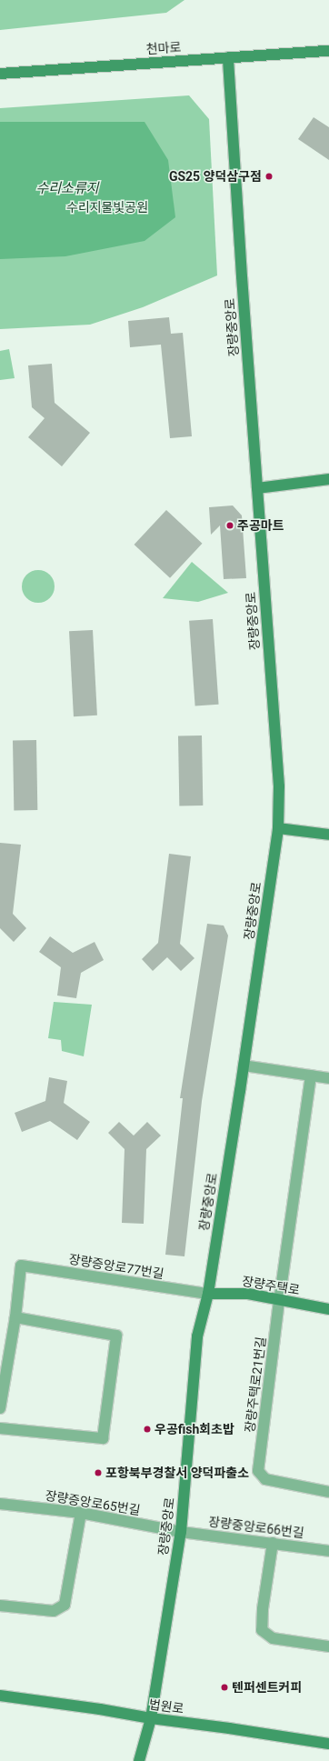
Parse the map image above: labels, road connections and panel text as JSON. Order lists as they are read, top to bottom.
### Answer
{
  "streets": {
    "street": [
      "천마로",
      "장량중앙로",
      "장량중앙로77번길",
      "장량주택로",
      "장량주택로21번길",
      "장량중앙로65번길",
      "장량중앙로66번길",
      "법원로"
    ]
  },
  "crossings": [
    ["천마로", "장량중앙로"],
    ["장량중앙로", "장량중앙로77번길"],
    ["장량중앙로", "장량주택로"],
    ["장량중앙로", "장량중앙로65번길"],
    ["장량중앙로", "장량중앙로66번길"],
    ["장량중앙로", "법원로"],
    ["장량중앙로77번길", "장량주택로"],
    ["장량주택로", "장량주택로21번길"],
    ["장량중앙로65번길", "장량중앙로66번길"]
  ],
  "water": ["수리소류지"],
  "parks": ["수리지물빛공원"],
  "places": [
    "GS25 양덕삼구점",
    "주공마트",
    "우공fish회초밥",
    "포항북부경찰서 양덕파출소",
    "텐퍼센트커피"
  ]
}
